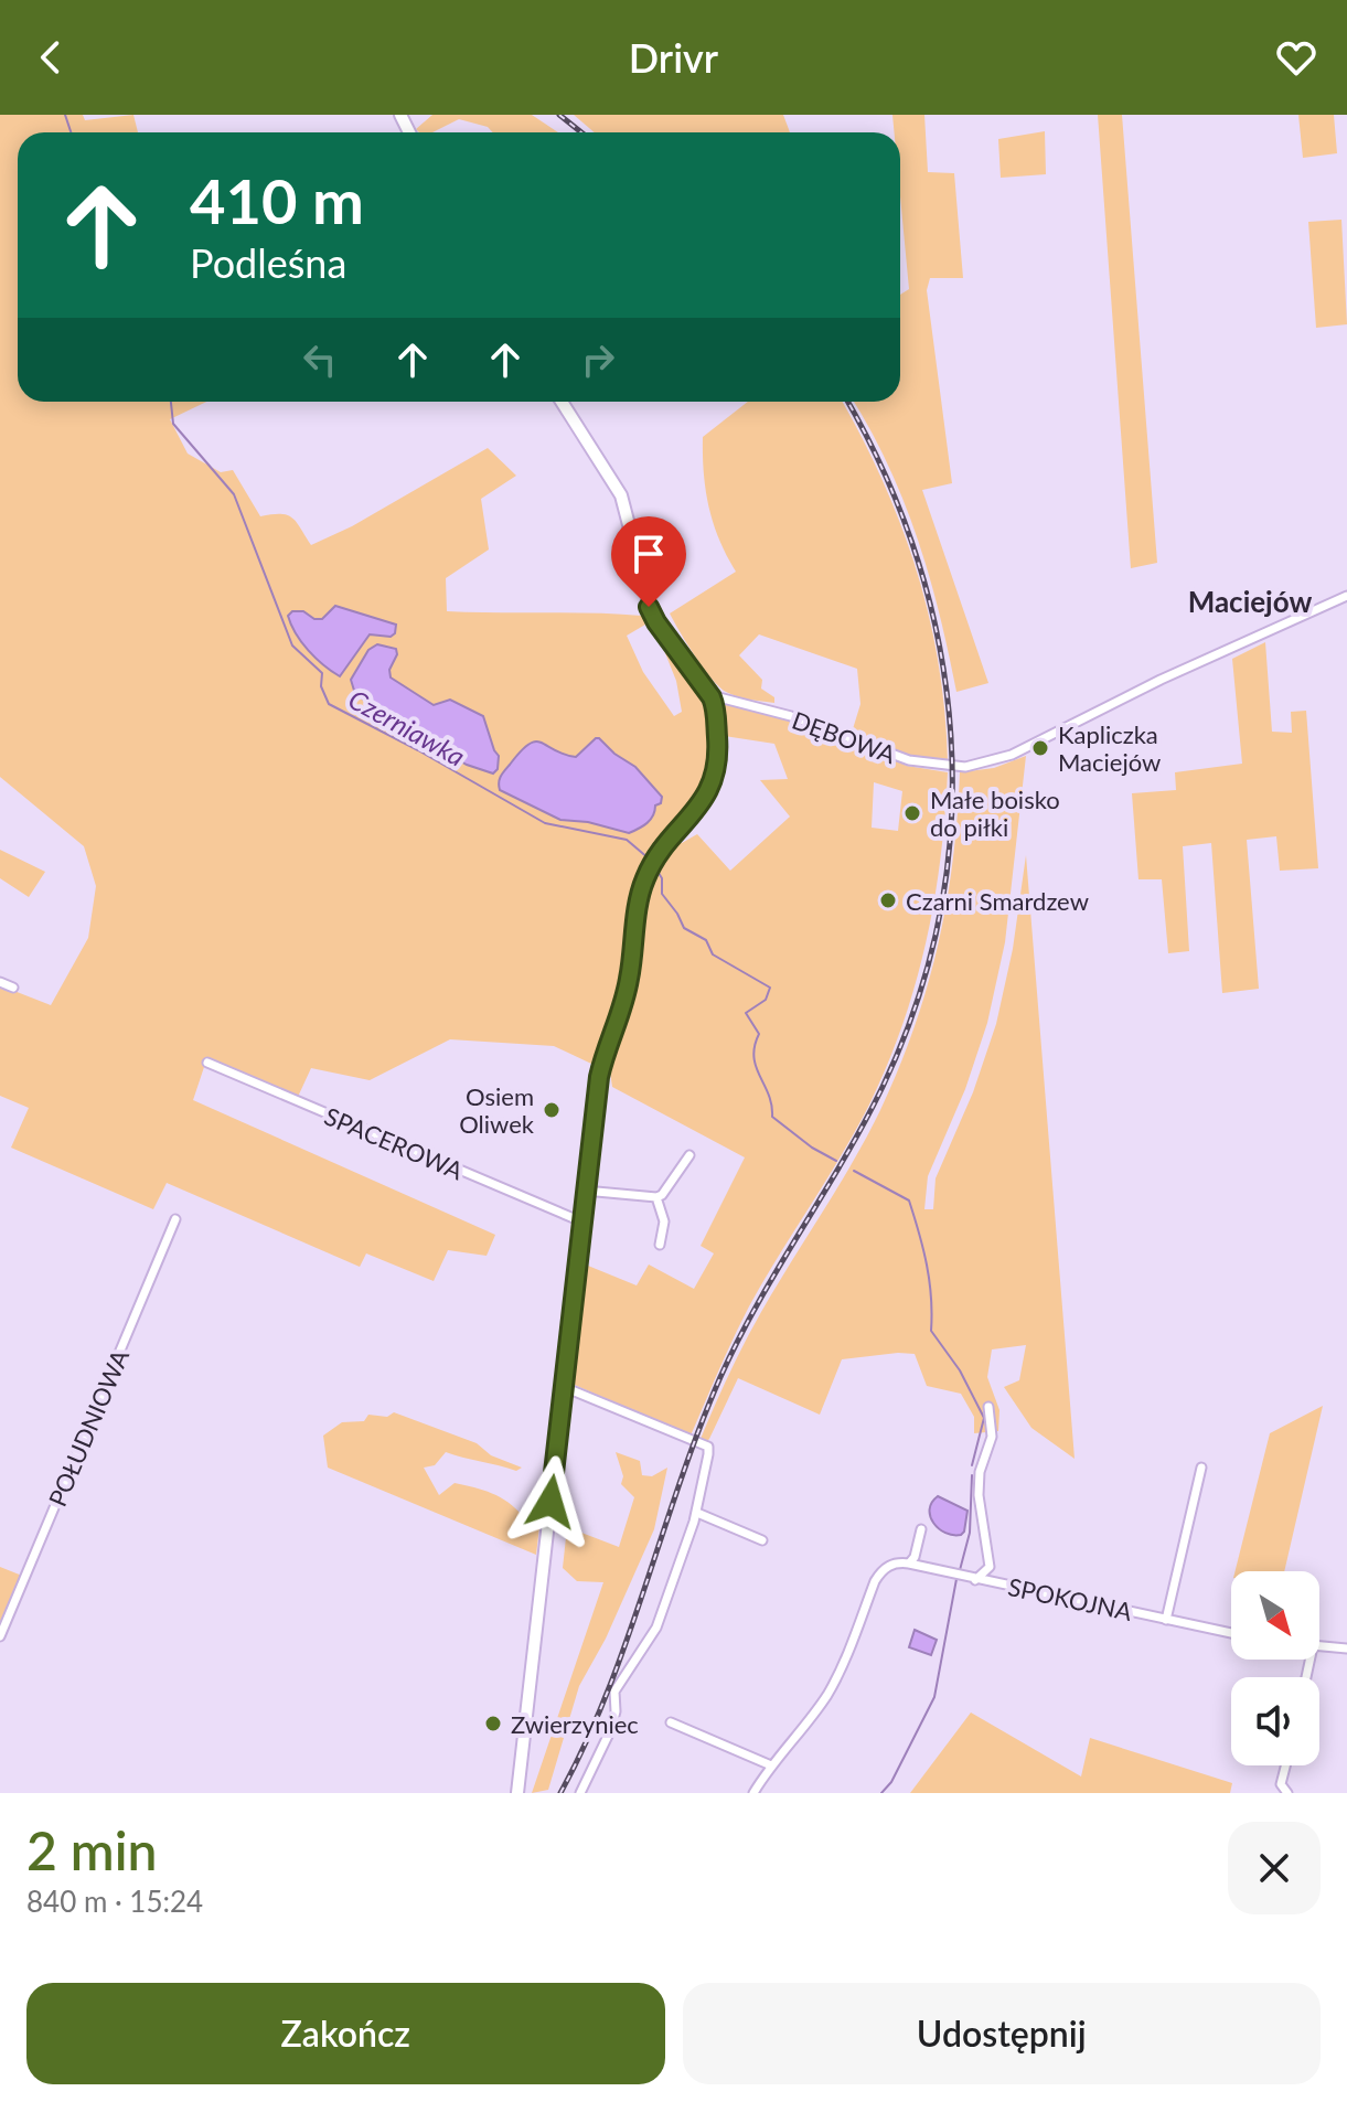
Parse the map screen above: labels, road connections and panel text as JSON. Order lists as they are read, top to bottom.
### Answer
{
  "streets": {
    "street": [
      "DĘBOWA",
      "SPACEROWA",
      "POŁUDNIOWA",
      "SPOKOJNA"
    ]
  },
  "districts": ["Maciejów"],
  "water": ["Czerniawka"],
  "places": [
    "Kapliczka Maciejów",
    "Małe boisko do piłki",
    "Czarni Smardzew",
    "Osiem Oliwek",
    "Zwierzyniec"
  ],
  "north": "bottom right",
  "page": {
    "header": "Drivr",
    "turn": ["410 m", "Podleśna"],
    "heading": ["2 min", "840 m · 15:24"],
    "buttons": ["Zakończ", "Udostępnij"]
  }
}
